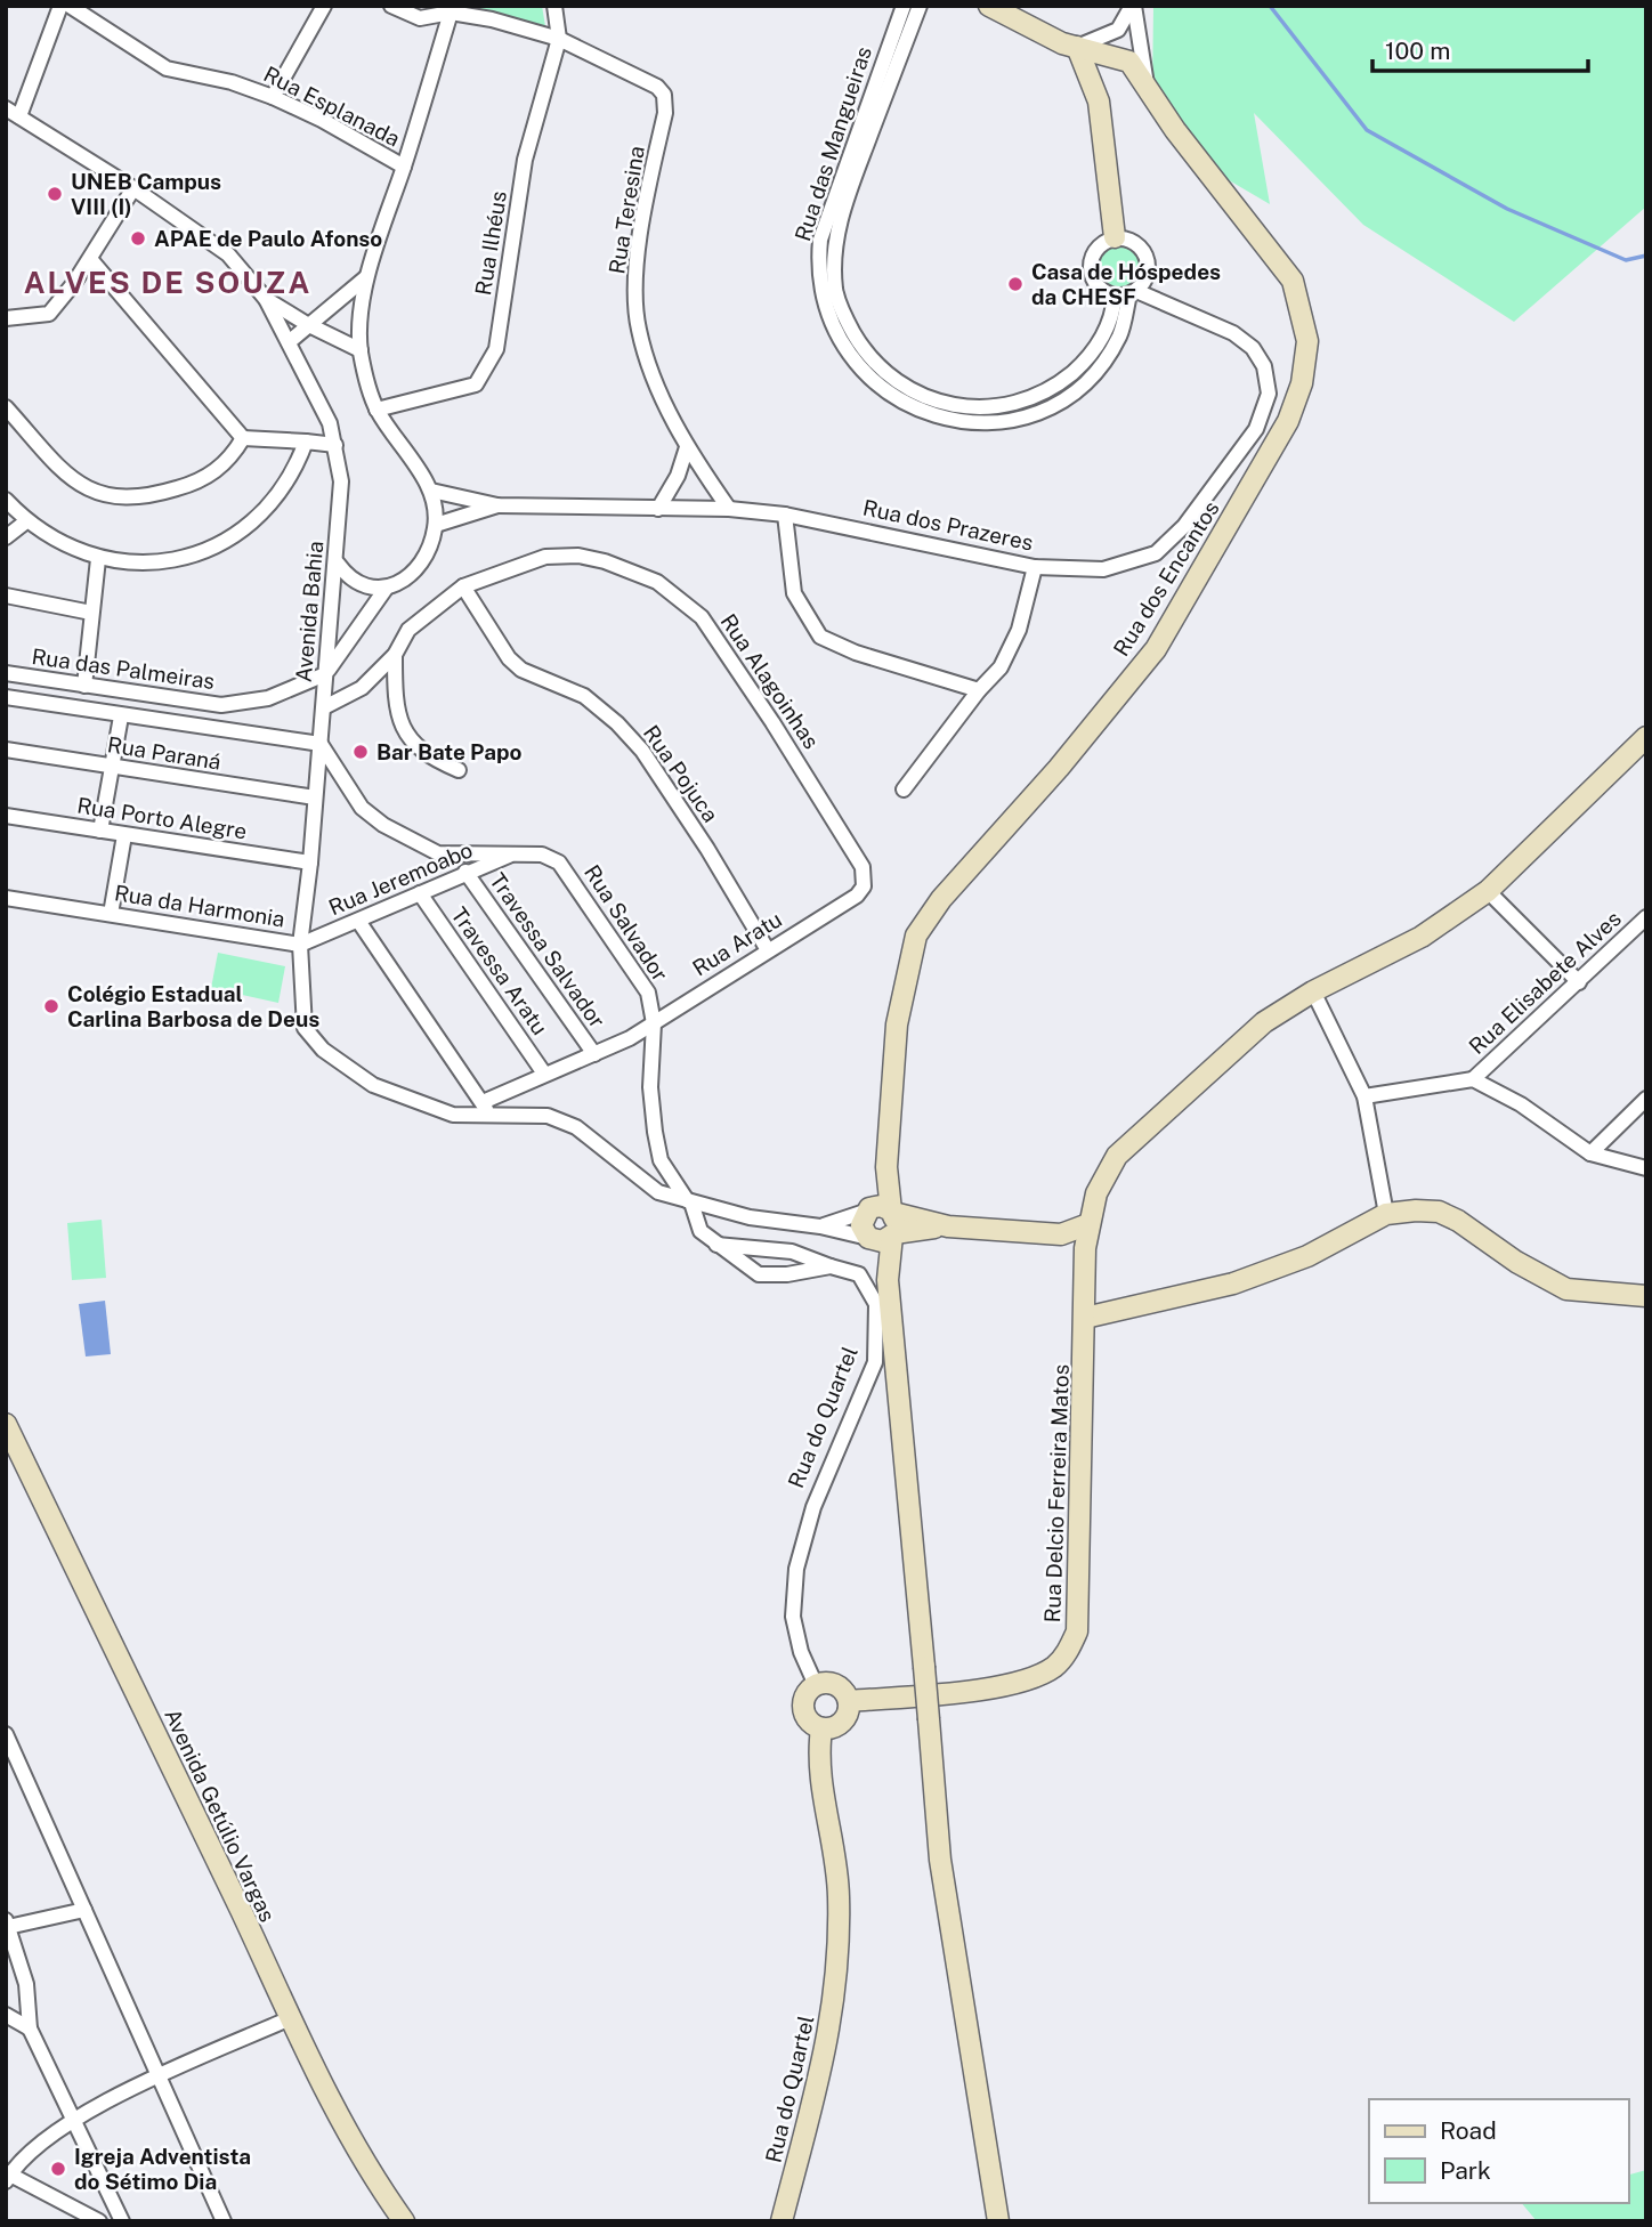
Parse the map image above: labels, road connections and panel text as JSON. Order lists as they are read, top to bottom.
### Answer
{
  "streets": {
    "street": [
      "Rua Esplanada",
      "Rua das Mangueiras",
      "Rua Teresina",
      "Rua Ilhéus",
      "Rua dos Prazeres",
      "Rua dos Encantos",
      "Avenida Bahia",
      "Rua das Palmeiras",
      "Rua Alagoinhas",
      "Rua Paraná",
      "Rua Pojuca",
      "Rua Porto Alegre",
      "Rua Jeremoabo",
      "Rua da Harmonia",
      "Rua Salvador",
      "Rua Aratu",
      "Travessa Salvador",
      "Travessa Aratu",
      "Rua Elisabete Alves",
      "Rua do Quartel",
      "Rua Delcio Ferreira Matos",
      "Avenida Getúlio Vargas"
    ]
  },
  "crossings": [
    ["Rua das Mangueiras", "Rua dos Prazeres"],
    ["Rua Teresina", "Rua Ilhéus"],
    ["Rua Teresina", "Rua dos Prazeres"],
    ["Rua dos Encantos", "Rua do Quartel"],
    ["Avenida Bahia", "Rua das Palmeiras"],
    ["Avenida Bahia", "Rua Alagoinhas"],
    ["Avenida Bahia", "Rua Paraná"],
    ["Avenida Bahia", "Rua Porto Alegre"],
    ["Avenida Bahia", "Rua Jeremoabo"],
    ["Avenida Bahia", "Rua da Harmonia"],
    ["Avenida Bahia", "Rua Salvador"],
    ["Rua das Palmeiras", "Rua Salvador"],
    ["Rua Alagoinhas", "Rua Pojuca"],
    ["Rua Alagoinhas", "Rua Aratu"],
    ["Rua Pojuca", "Rua Aratu"],
    ["Rua Jeremoabo", "Rua da Harmonia"],
    ["Rua Jeremoabo", "Rua Salvador"],
    ["Rua Jeremoabo", "Travessa Salvador"],
    ["Rua Jeremoabo", "Travessa Aratu"],
    ["Rua da Harmonia", "Rua Salvador"],
    ["Rua da Harmonia", "Rua Aratu"],
    ["Rua Salvador", "Rua Aratu"],
    ["Rua Aratu", "Travessa Salvador"],
    ["Rua Aratu", "Travessa Aratu"],
    ["Rua do Quartel", "Rua Delcio Ferreira Matos"]
  ],
  "districts": ["ALVES DE SOUZA"],
  "places": [
    "UNEB Campus VIII (I)",
    "APAE de Paulo Afonso",
    "Casa de Hóspedes da CHESF",
    "Bar Bate Papo",
    "Colégio Estadual Carlina Barbosa de Deus",
    "Igreja Adventista do Sétimo Dia"
  ],
  "legend": ["Road", "Park"],
  "scale_bar": "100 m"
}
